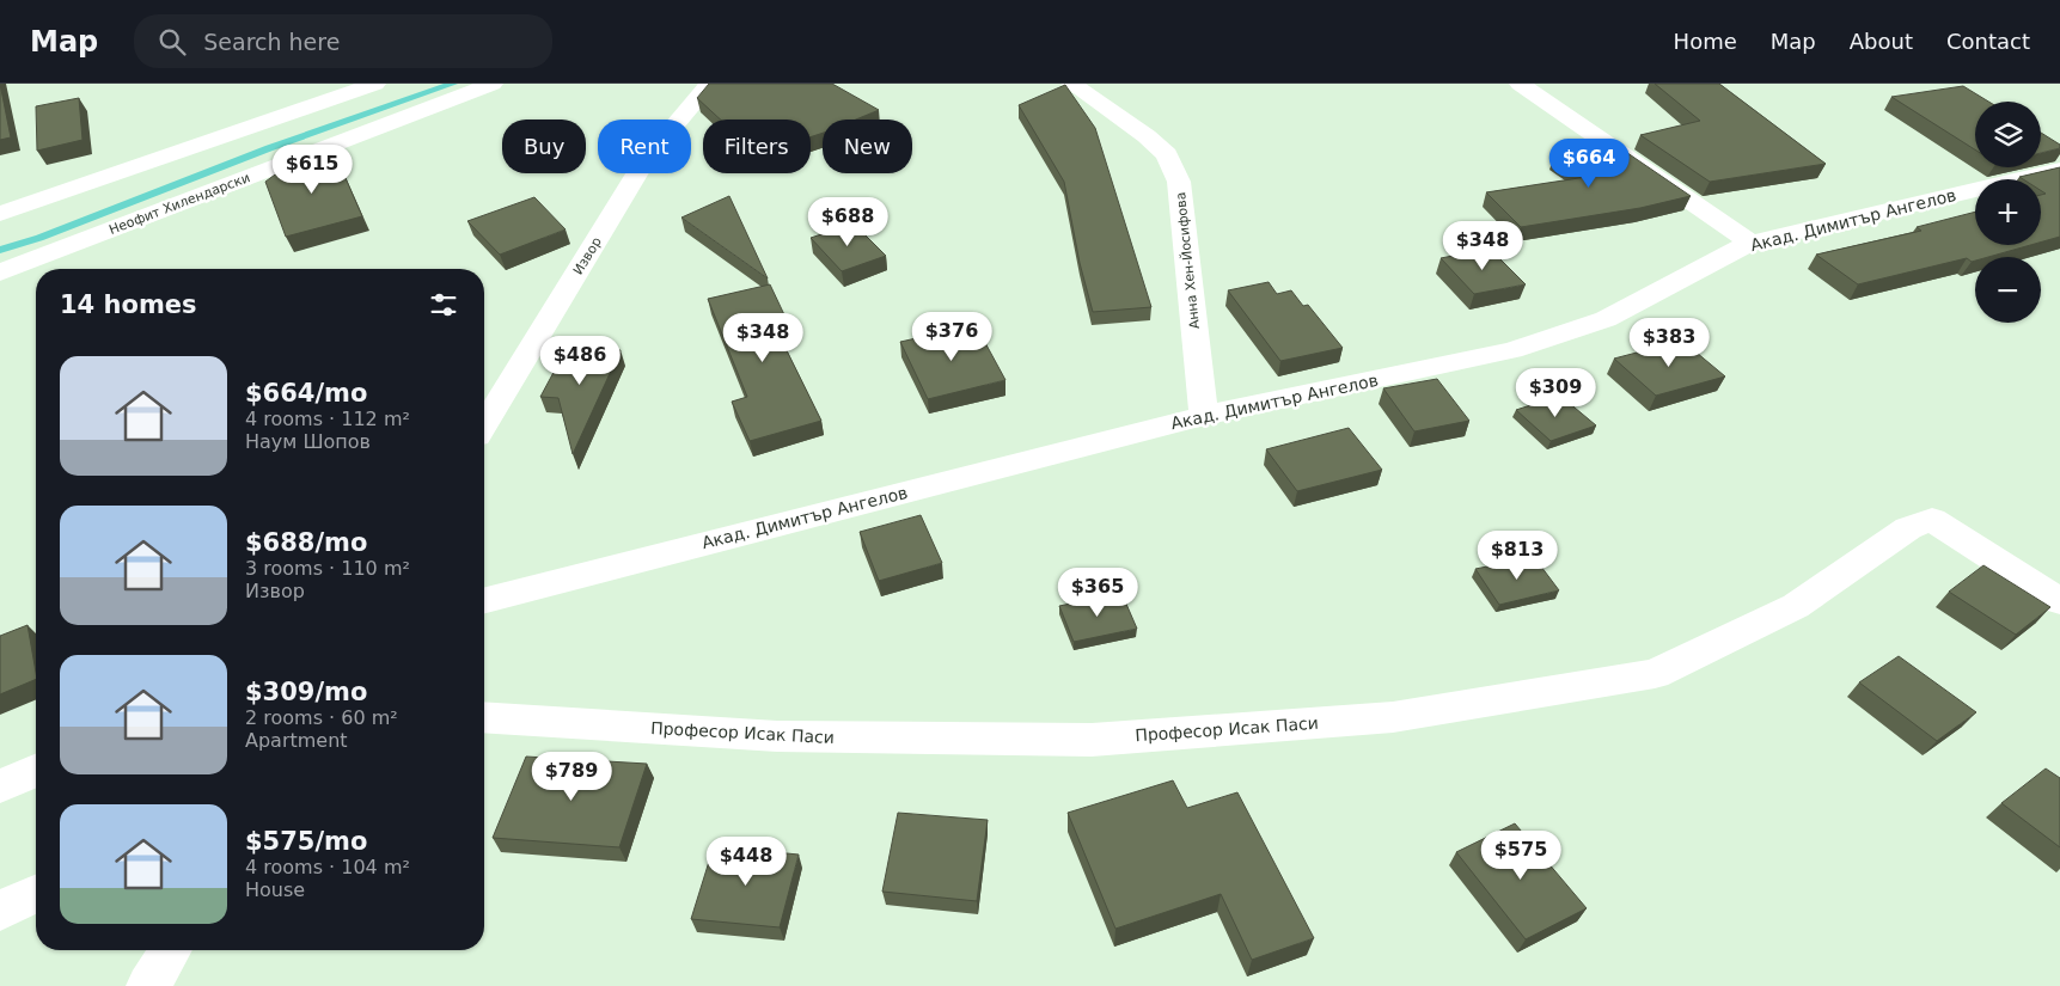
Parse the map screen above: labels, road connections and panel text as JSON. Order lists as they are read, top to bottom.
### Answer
{
  "streets": {
    "street": [
      "Неофит Хилендарски",
      "Акад. Димитър Ангелов",
      "Извор",
      "Анна Хен-Йосифова",
      "Професор Исак Паси"
    ]
  },
  "crossings": [
    ["Акад. Димитър Ангелов", "Анна Хен-Йосифова"]
  ],
  "page": {
    "header": "Map",
    "search": "Search here",
    "nav": [
      "Home",
      "Map",
      "About",
      "Contact"
    ],
    "map_buttons": ["+", "−"],
    "chip": [
      "Buy",
      "Rent",
      "Filters",
      "New"
    ],
    "price": [
      "$664",
      "$615",
      "$688",
      "$348",
      "$376",
      "$348",
      "$383",
      "$486",
      "$309",
      "$813",
      "$365",
      "$789",
      "$575",
      "$448"
    ],
    "heading": "14 homes",
    "list": [
      {
        "name": "$664/mo",
        "note": "4 rooms · 112 m² · Наум Шопов"
      },
      {
        "name": "$688/mo",
        "note": "3 rooms · 110 m² · Извор"
      },
      {
        "name": "$309/mo",
        "note": "2 rooms · 60 m² · Apartment"
      },
      {
        "name": "$575/mo",
        "note": "4 rooms · 104 m² · House"
      }
    ]
  }
}
